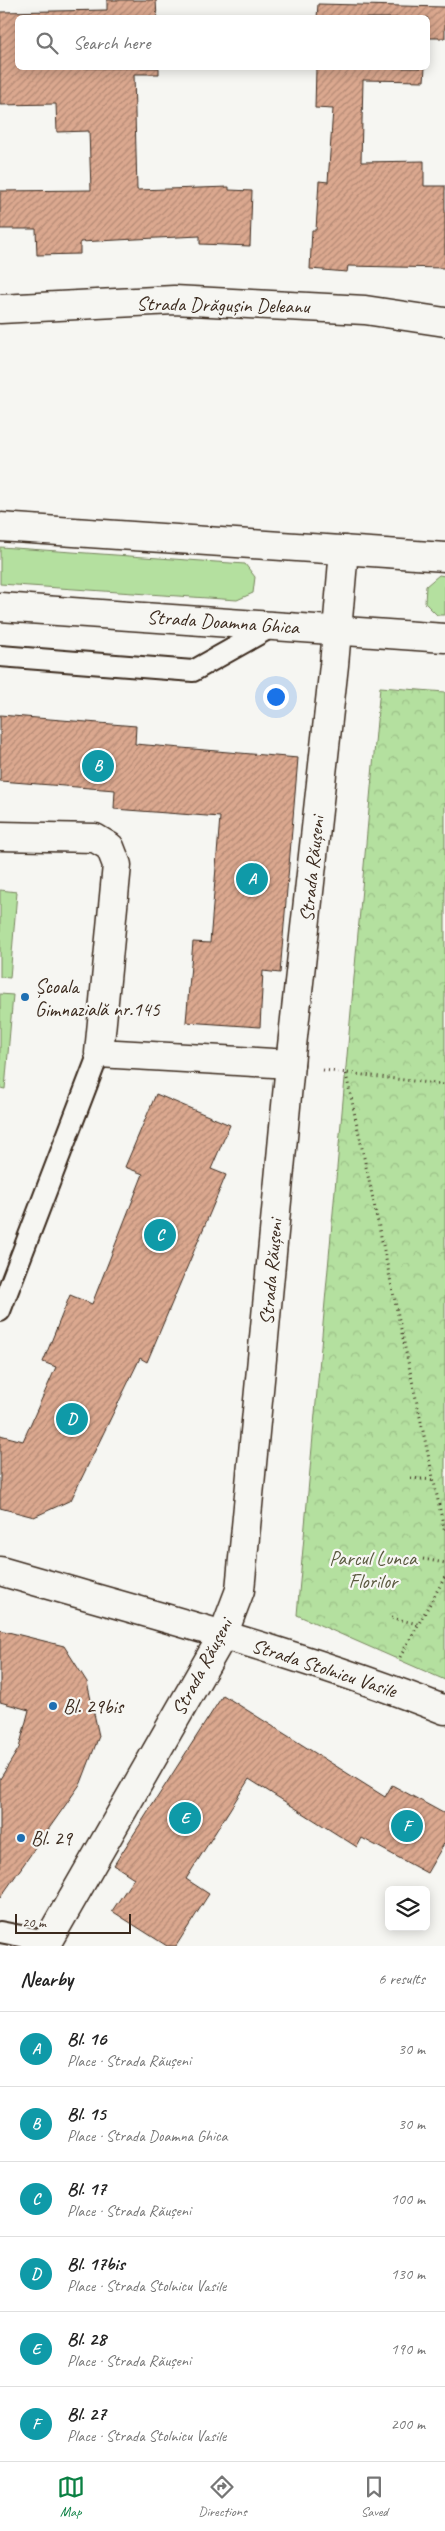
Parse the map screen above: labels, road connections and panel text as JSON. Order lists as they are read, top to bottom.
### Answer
{
  "streets": {
    "street": [
      "Strada Drăgușin Deleanu",
      "Strada Doamna Ghica",
      "Strada Răușeni",
      "Strada Stolnicu Vasile"
    ]
  },
  "crossings": [
    ["Strada Doamna Ghica", "Strada Răușeni"],
    ["Strada Răușeni", "Strada Stolnicu Vasile"]
  ],
  "parks": ["Parcul Lunca Florilor"],
  "places": ["Școala Gimnazială nr.145", "Bl. 29bis", "Bl. 29"],
  "scale_bar": "20 m",
  "page": {
    "search": "Search here",
    "pins": [
      "B",
      "A",
      "C",
      "D",
      "E",
      "F"
    ],
    "scale": "20 m",
    "heading": ["Nearby", "6 results"],
    "list": [
      {
        "mark": "A",
        "name": "Bl. 16",
        "note": "Place · Strada Răușeni",
        "value": "30 m"
      },
      {
        "mark": "B",
        "name": "Bl. 15",
        "note": "Place · Strada Doamna Ghica",
        "value": "30 m"
      },
      {
        "mark": "C",
        "name": "Bl. 17",
        "note": "Place · Strada Răușeni",
        "value": "100 m"
      },
      {
        "mark": "D",
        "name": "Bl. 17bis",
        "note": "Place · Strada Stolnicu Vasile",
        "value": "130 m"
      },
      {
        "mark": "E",
        "name": "Bl. 28",
        "note": "Place · Strada Răușeni",
        "value": "190 m"
      },
      {
        "mark": "F",
        "name": "Bl. 27",
        "note": "Place · Strada Stolnicu Vasile",
        "value": "200 m"
      }
    ],
    "nav": ["Map", "Directions", "Saved"]
  }
}
